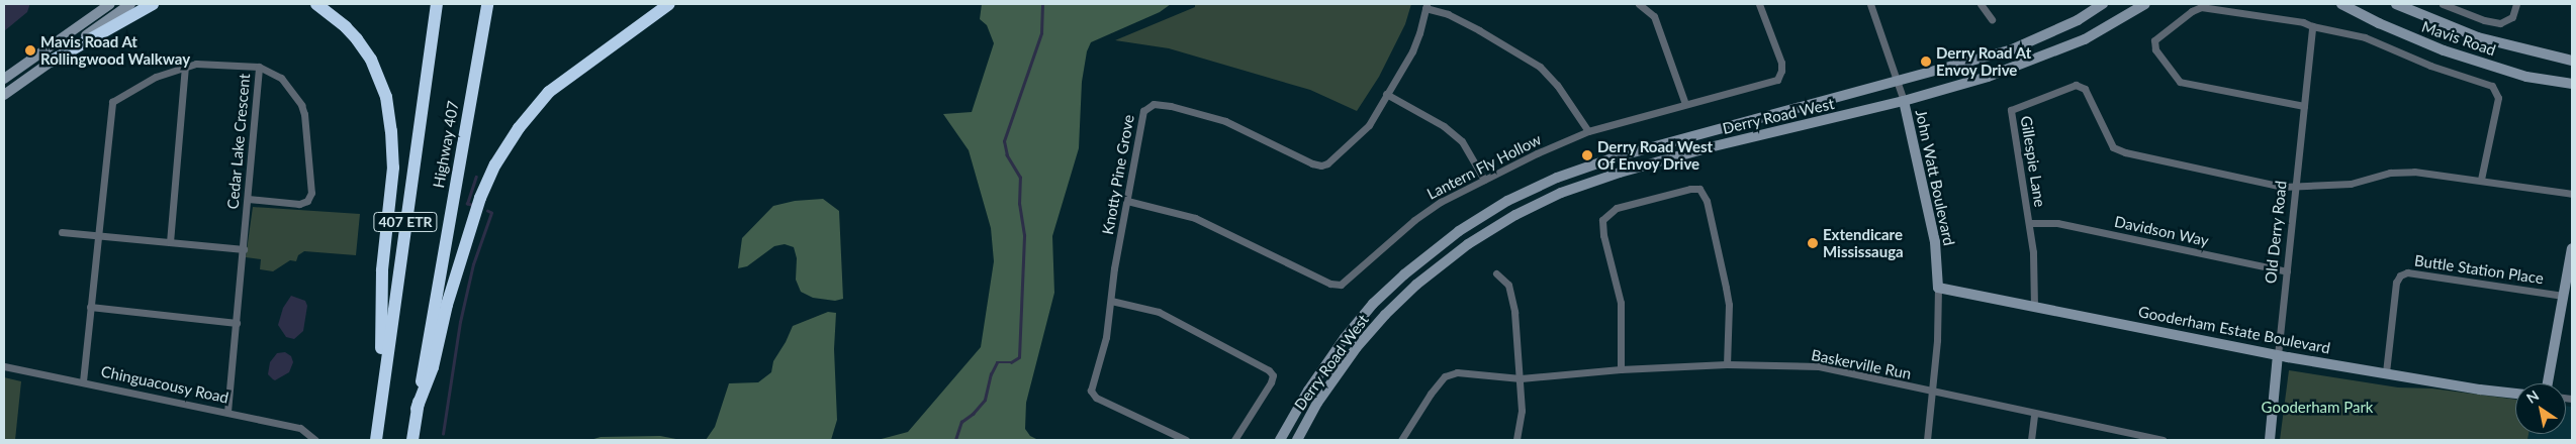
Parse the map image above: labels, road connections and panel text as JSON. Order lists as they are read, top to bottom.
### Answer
{
  "streets": {
    "highway": ["Highway 407", "407 ETR"],
    "main road": [
      "Mavis Road",
      "Derry Road West",
      "John Watt Boulevard",
      "Old Derry Road",
      "Gooderham Estate Boulevard"
    ],
    "street": [
      "Cedar Lake Crescent",
      "Gillespie Lane",
      "Lantern Fly Hollow",
      "Knotty Pine Grove",
      "Davidson Way",
      "Buttle Station Place",
      "Baskerville Run",
      "Chinguacousy Road"
    ]
  },
  "crossings": [
    ["Derry Road West", "John Watt Boulevard"],
    ["Cedar Lake Crescent", "Chinguacousy Road"],
    ["Gillespie Lane", "Davidson Way"],
    ["Gillespie Lane", "Old Derry Road"],
    ["Gillespie Lane", "Gooderham Estate Boulevard"],
    ["Lantern Fly Hollow", "Knotty Pine Grove"],
    ["John Watt Boulevard", "Gooderham Estate Boulevard"],
    ["John Watt Boulevard", "Baskerville Run"],
    ["Davidson Way", "Old Derry Road"],
    ["Old Derry Road", "Gooderham Estate Boulevard"],
    ["Buttle Station Place", "Gooderham Estate Boulevard"]
  ],
  "parks": ["Gooderham Park"],
  "places": [
    "Mavis Road At Rollingwood Walkway",
    "Derry Road At Envoy Drive",
    "Derry Road West Of Envoy Drive",
    "Extendicare Mississauga"
  ],
  "north": "top left"
}
